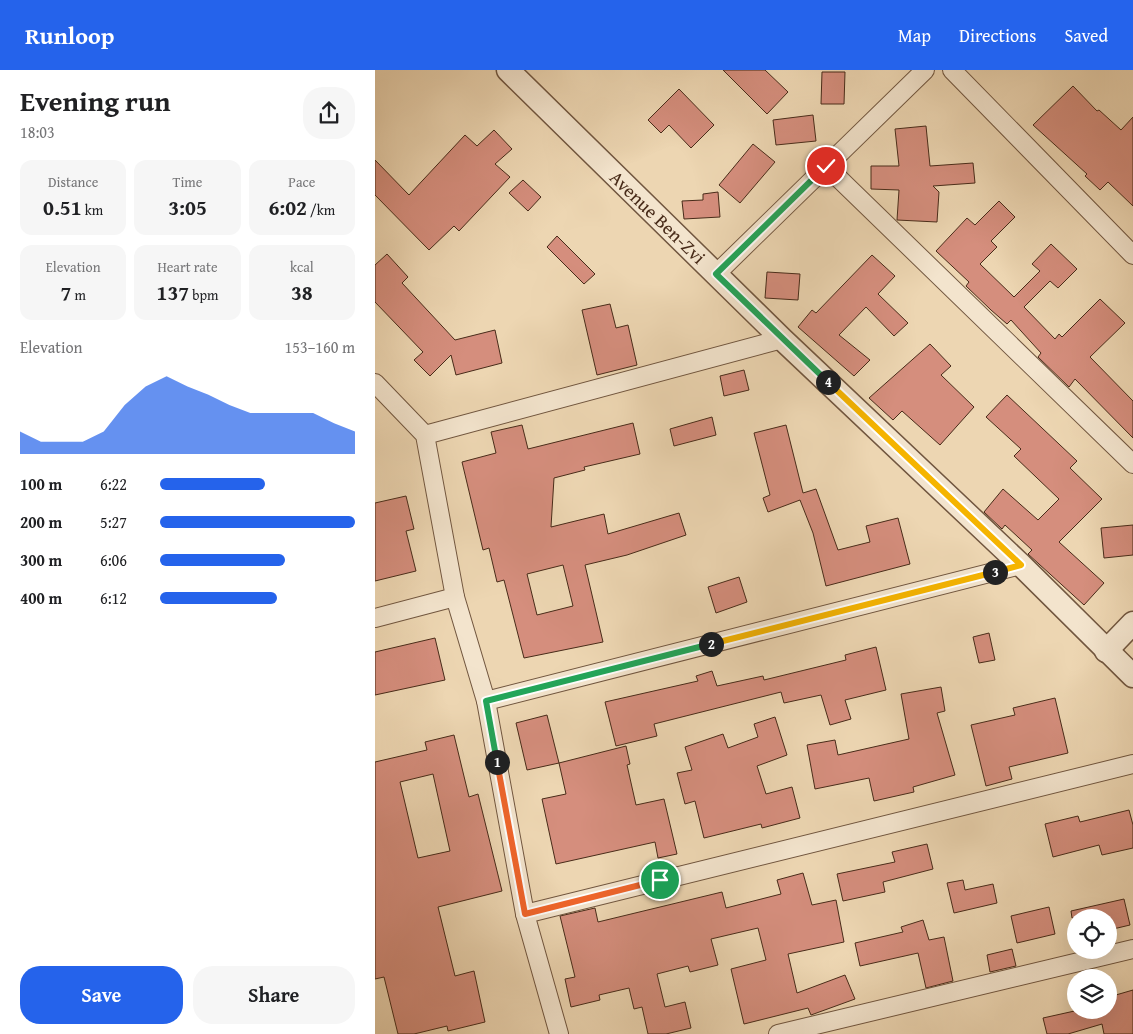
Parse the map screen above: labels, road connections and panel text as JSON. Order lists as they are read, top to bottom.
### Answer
{
  "streets": {
    "street": ["Avenue Ben-Zvi"]
  },
  "page": {
    "header": "Runloop",
    "nav": ["Map", "Directions", "Saved"],
    "heading": ["Evening run", "18:03"],
    "stats": [
      ["Distance", "0.51 km"],
      ["Time", "3:05"],
      ["Pace", "6:02 /km"],
      ["Elevation", "7 m"],
      ["Heart rate", "137 bpm"],
      ["kcal", "38"]
    ],
    "chart": ["Elevation", "153–160 m"],
    "pins": [
      "4",
      "3",
      "2",
      "1"
    ],
    "list": [
      {
        "name": "100 m",
        "note": "6:22"
      },
      {
        "name": "200 m",
        "note": "5:27"
      },
      {
        "name": "300 m",
        "note": "6:06"
      },
      {
        "name": "400 m",
        "note": "6:12"
      }
    ],
    "buttons": ["Save", "Share"]
  }
}
